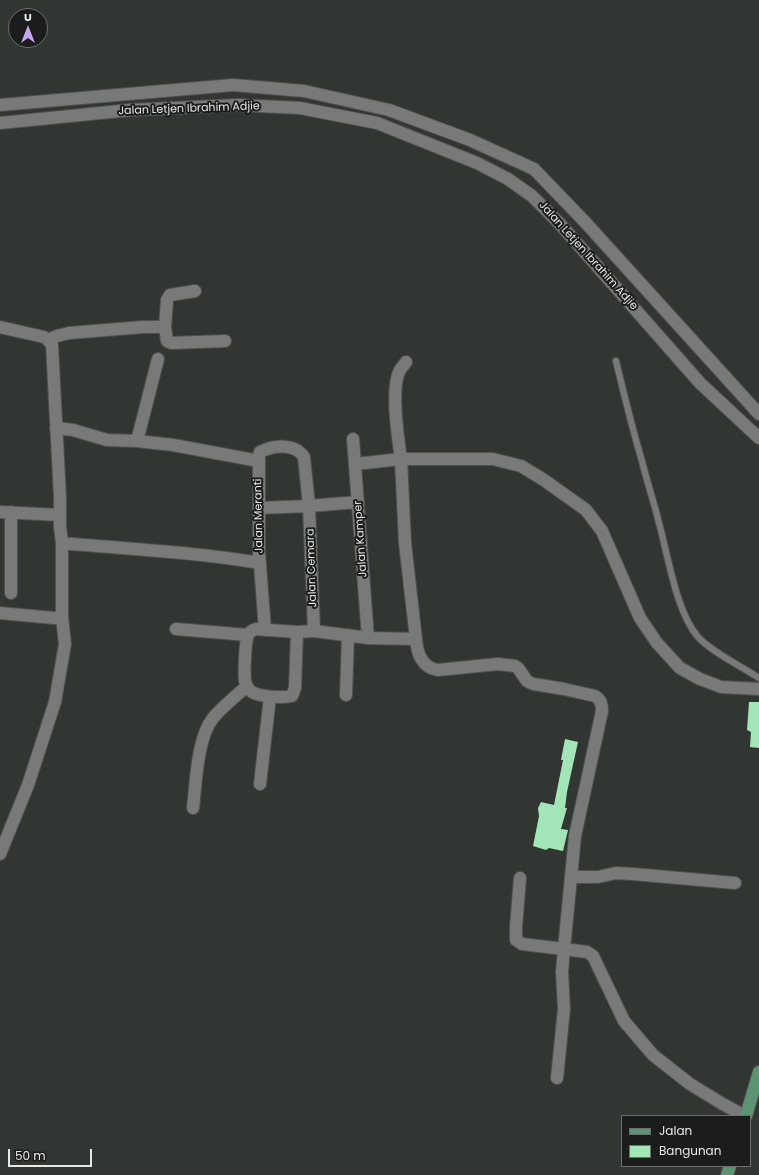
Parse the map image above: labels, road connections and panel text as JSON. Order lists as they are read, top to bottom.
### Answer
{
  "streets": {
    "street": [
      "Jalan Letjen Ibrahim Adjie",
      "Jalan Meranti",
      "Jalan Kamper",
      "Jalan Cemara"
    ]
  },
  "crossings": [
    ["Jalan Meranti", "Jalan Cemara"]
  ],
  "legend": ["Jalan", "Bangunan"],
  "scale_bar": "50 m",
  "north": "top"
}
